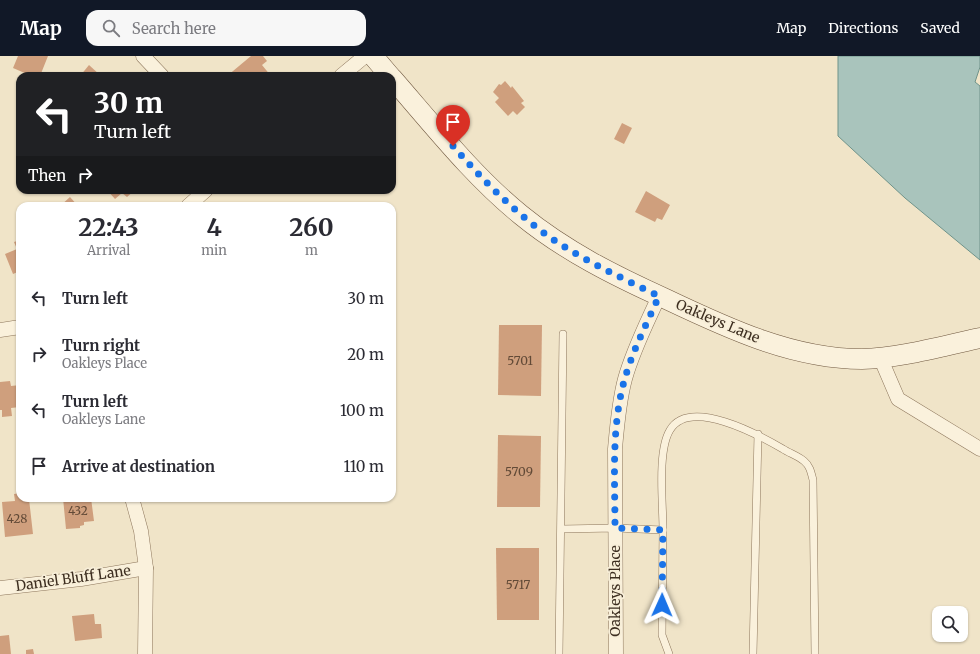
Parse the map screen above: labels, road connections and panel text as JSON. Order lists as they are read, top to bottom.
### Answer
{
  "streets": {
    "street": ["Oakleys Lane", "Daniel Bluff Lane", "Oakleys Place"]
  },
  "crossings": [
    ["Oakleys Lane", "Oakleys Place"]
  ],
  "house_numbers": [
    "5701",
    "5709",
    "432",
    "428",
    "5717"
  ],
  "page": {
    "header": "Map",
    "search": "Search here",
    "nav": ["Map", "Directions", "Saved"],
    "turn": ["30 m", "Turn left"],
    "then": "Then",
    "eta": [
      "22:43",
      "Arrival",
      "4",
      "min",
      "260",
      "m"
    ],
    "list": [
      {
        "name": "Turn left",
        "value": "30 m"
      },
      {
        "name": "Turn right",
        "note": "Oakleys Place",
        "value": "20 m"
      },
      {
        "name": "Turn left",
        "note": "Oakleys Lane",
        "value": "100 m"
      },
      {
        "name": "Arrive at destination",
        "value": "110 m"
      }
    ]
  }
}
